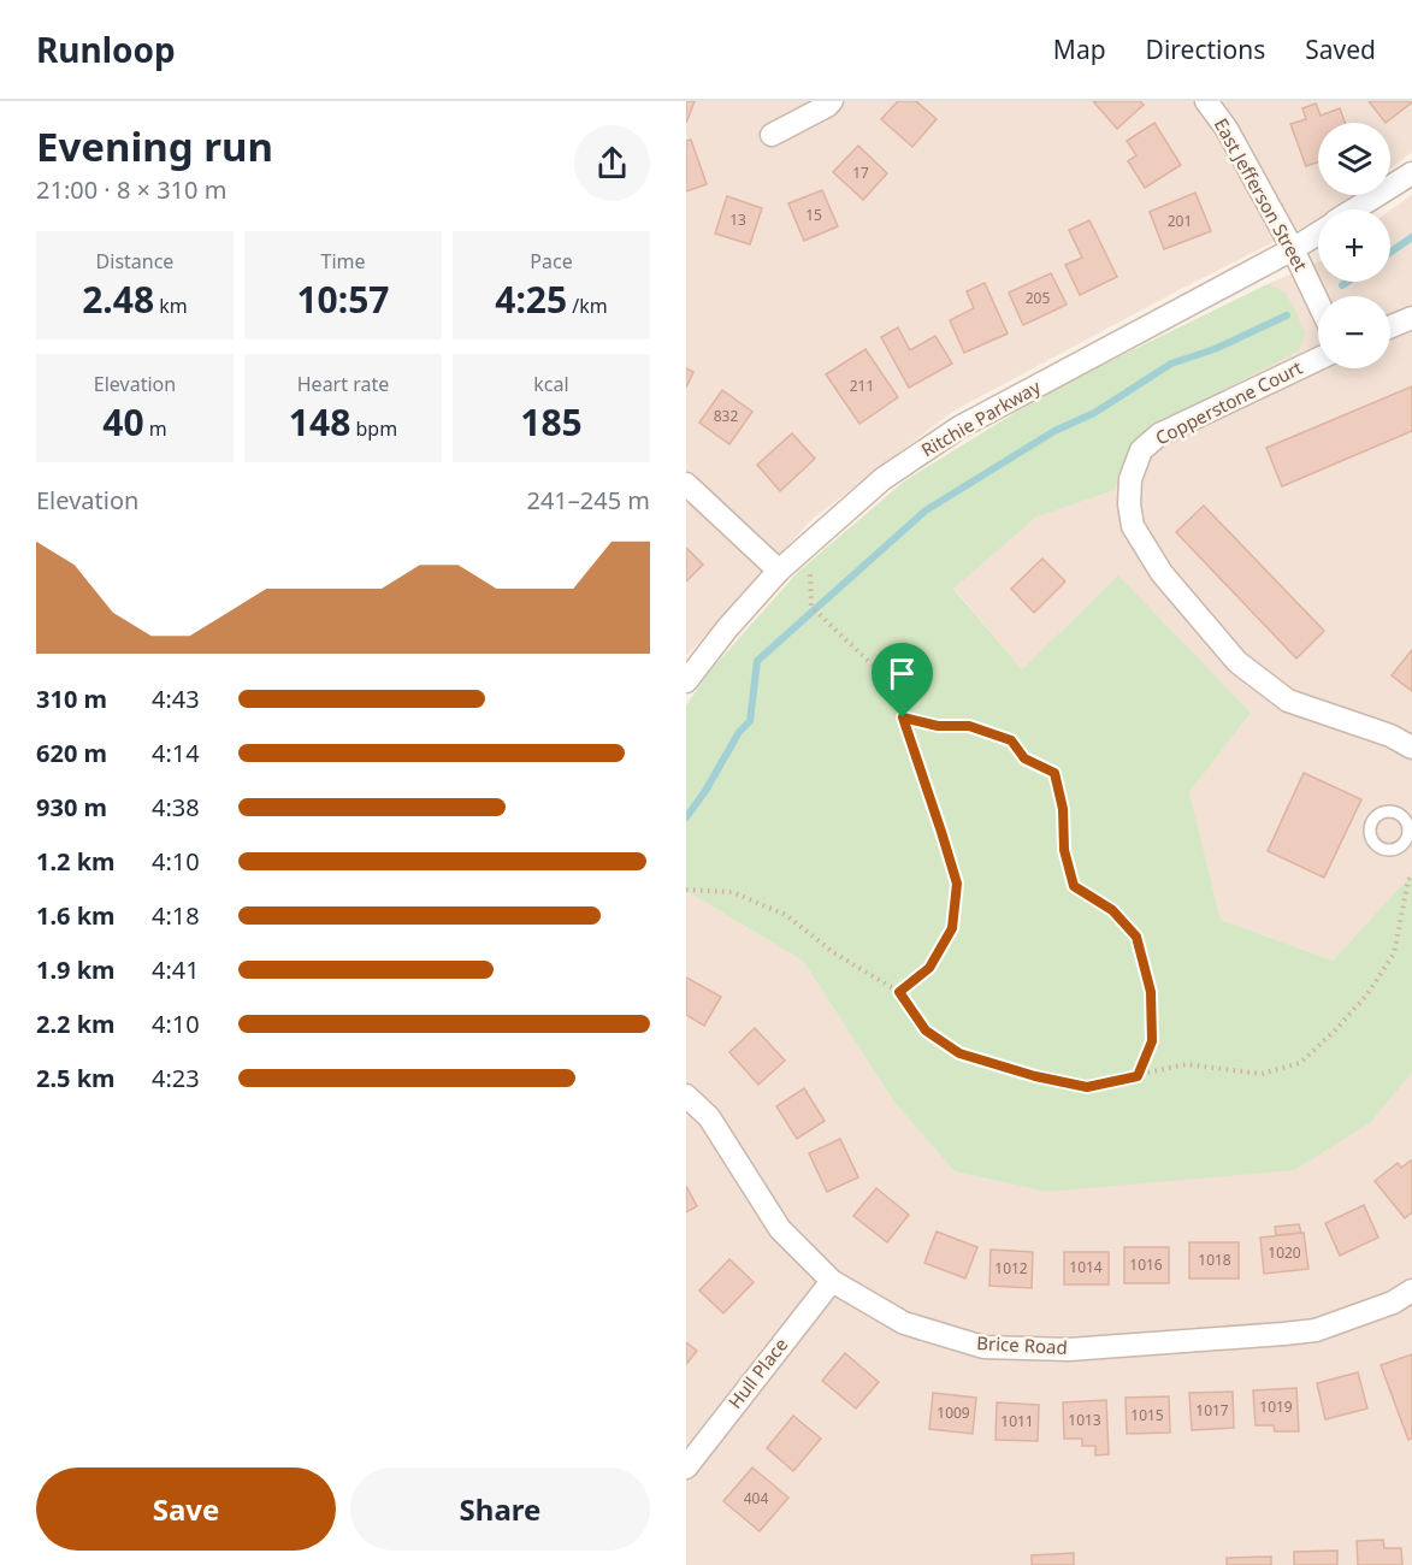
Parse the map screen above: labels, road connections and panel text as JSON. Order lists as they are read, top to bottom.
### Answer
{
  "streets": {
    "street": [
      "East Jefferson Street",
      "Copperstone Court",
      "Ritchie Parkway",
      "Brice Road",
      "Hull Place"
    ]
  },
  "crossings": [
    ["East Jefferson Street", "Ritchie Parkway"],
    ["Brice Road", "Hull Place"]
  ],
  "house_numbers": [
    "17",
    "15",
    "13",
    "201",
    "205",
    "211",
    "832",
    "1020",
    "1018",
    "1016",
    "1014",
    "1012",
    "1019",
    "1017",
    "1009",
    "1015",
    "1013",
    "1011",
    "404"
  ],
  "page": {
    "header": "Runloop",
    "nav": ["Map", "Directions", "Saved"],
    "heading": ["Evening run", "21:00 · 8 × 310 m"],
    "map_buttons": ["+", "−"],
    "stats": [
      ["Distance", "2.48 km"],
      ["Time", "10:57"],
      ["Pace", "4:25 /km"],
      ["Elevation", "40 m"],
      ["Heart rate", "148 bpm"],
      ["kcal", "185"]
    ],
    "chart": ["Elevation", "241–245 m"],
    "list": [
      {
        "name": "310 m",
        "note": "4:43"
      },
      {
        "name": "620 m",
        "note": "4:14"
      },
      {
        "name": "930 m",
        "note": "4:38"
      },
      {
        "name": "1.2 km",
        "note": "4:10"
      },
      {
        "name": "1.6 km",
        "note": "4:18"
      },
      {
        "name": "1.9 km",
        "note": "4:41"
      },
      {
        "name": "2.2 km",
        "note": "4:10"
      },
      {
        "name": "2.5 km",
        "note": "4:23"
      }
    ],
    "buttons": ["Save", "Share"]
  }
}
